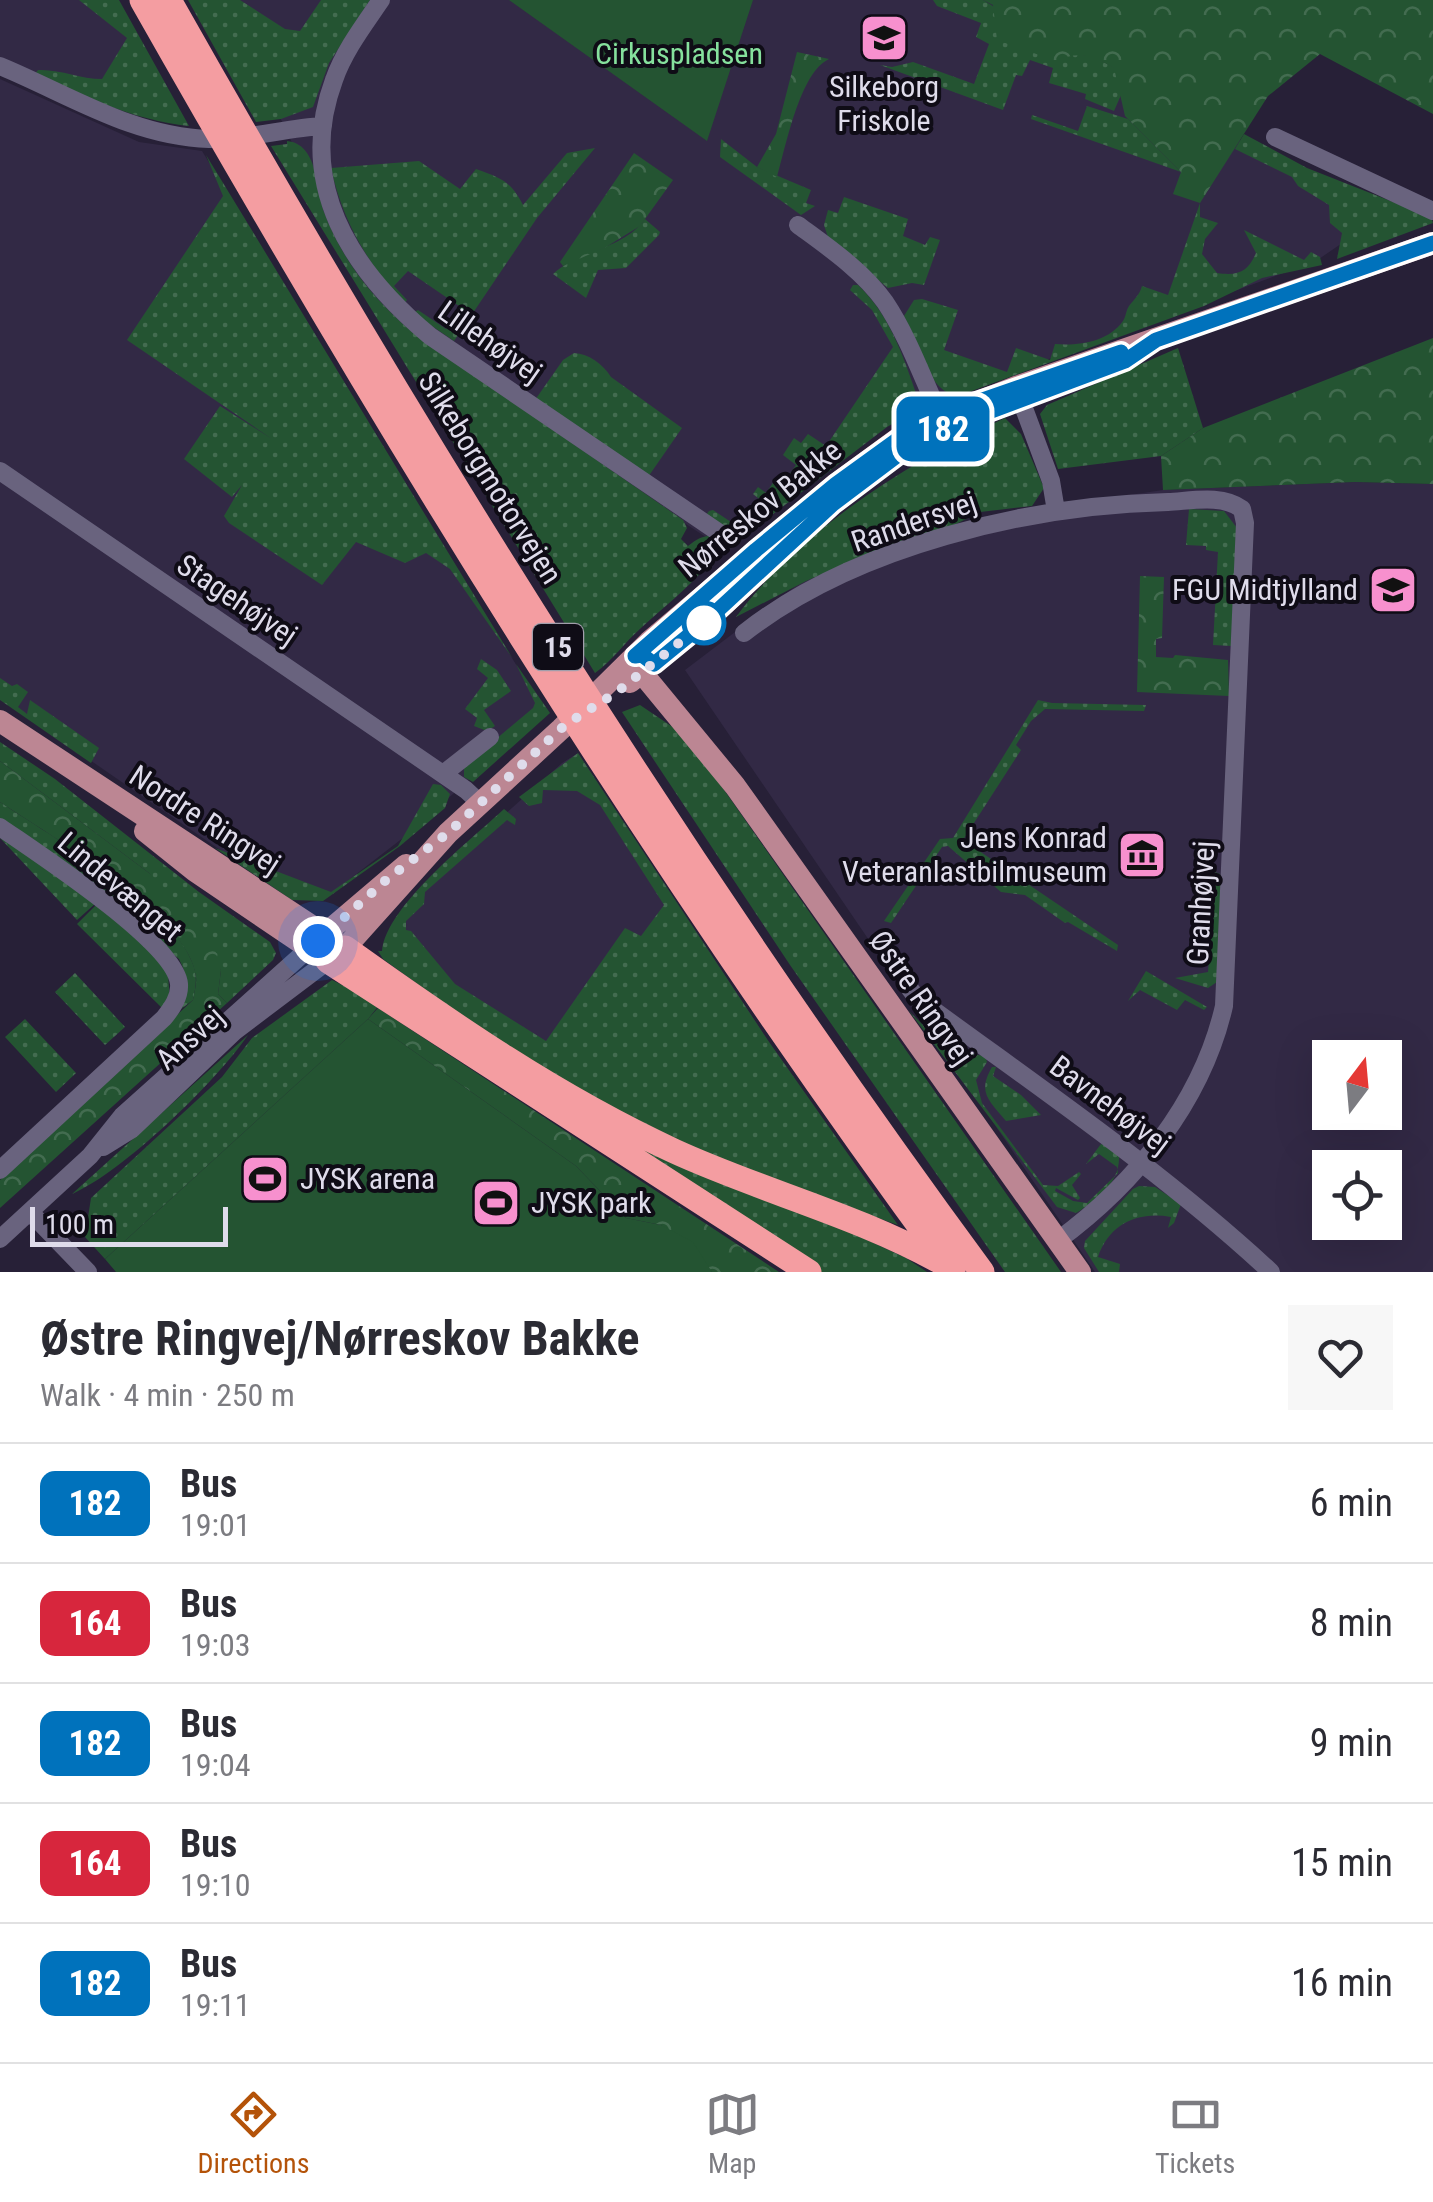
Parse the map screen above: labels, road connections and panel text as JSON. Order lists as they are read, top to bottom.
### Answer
{
  "streets": {
    "highway": ["Silkeborgmotorvejen", "15"],
    "main road": ["Nørreskov Bakke", "Nordre Ringvej", "Østre Ringvej"],
    "street": [
      "Lillehøjvej",
      "Randersvej",
      "Stagehøjvej",
      "Lindevænget",
      "Granhøjvej",
      "Ansvej",
      "Bavnehøjvej"
    ]
  },
  "crossings": [
    ["Nørreskov Bakke", "Stagehøjvej"],
    ["Nørreskov Bakke", "Nordre Ringvej"],
    ["Nørreskov Bakke", "Østre Ringvej"],
    ["Nørreskov Bakke", "Ansvej"],
    ["Randersvej", "Granhøjvej"],
    ["Nordre Ringvej", "Ansvej"],
    ["Granhøjvej", "Østre Ringvej"],
    ["Granhøjvej", "Bavnehøjvej"]
  ],
  "parks": ["Cirkuspladsen"],
  "places": {
    "school or university": ["Silkeborg Friskole", "FGU Midtjylland"],
    "museum": ["Jens Konrad Veteranlastbilmuseum"],
    "sports": ["JYSK arena", "JYSK park"]
  },
  "lines": ["bus line 182"],
  "scale_bar": "100 m",
  "north": "top",
  "page": {
    "on_map": "182",
    "scale": "100 m",
    "heading": ["Østre Ringvej/Nørreskov Bakke", "Walk · 4 min · 250 m"],
    "list": [
      {
        "mark": "182",
        "name": "Bus",
        "note": "19:01",
        "value": "6 min"
      },
      {
        "mark": "164",
        "name": "Bus",
        "note": "19:03",
        "value": "8 min"
      },
      {
        "mark": "182",
        "name": "Bus",
        "note": "19:04",
        "value": "9 min"
      },
      {
        "mark": "164",
        "name": "Bus",
        "note": "19:10",
        "value": "15 min"
      },
      {
        "mark": "182",
        "name": "Bus",
        "note": "19:11",
        "value": "16 min"
      }
    ],
    "tabs": ["Directions", "Map", "Tickets"]
  }
}
